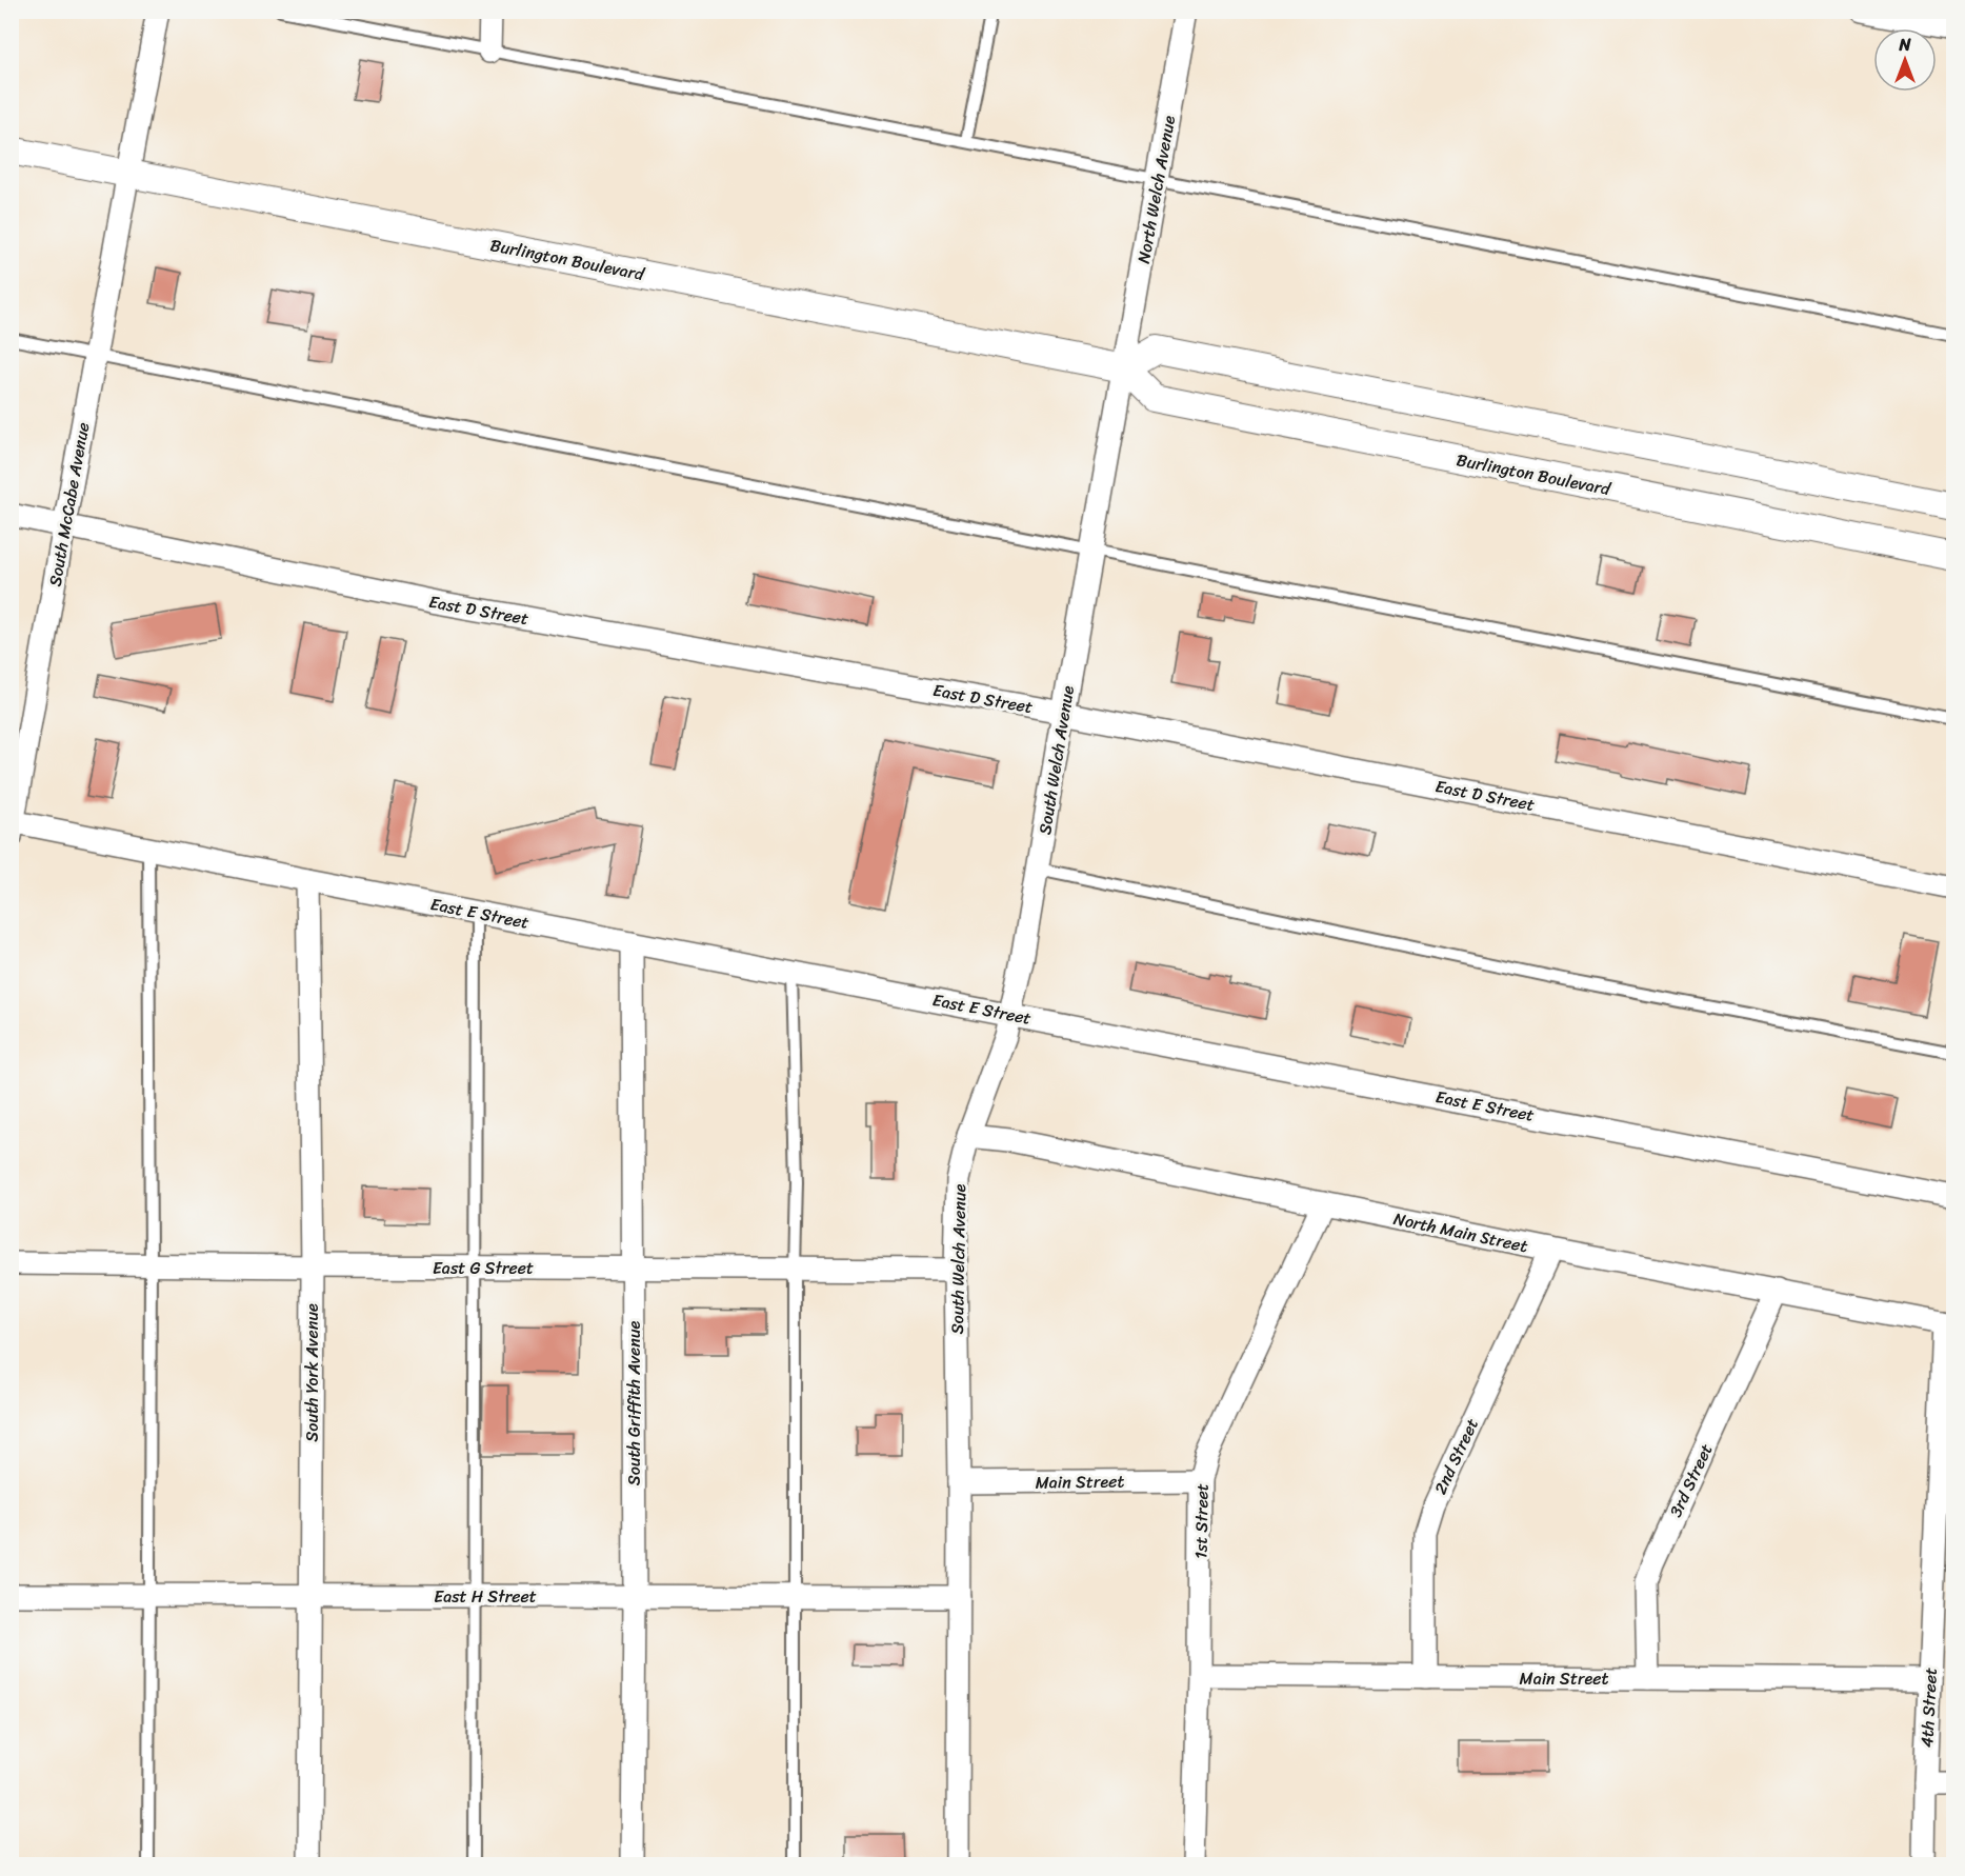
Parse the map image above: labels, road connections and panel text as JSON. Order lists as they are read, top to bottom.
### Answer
{
  "streets": {
    "street": [
      "North Welch Avenue",
      "Burlington Boulevard",
      "South McCabe Avenue",
      "East D Street",
      "South Welch Avenue",
      "East E Street",
      "North Main Street",
      "East G Street",
      "South York Avenue",
      "South Griffith Avenue",
      "2nd Street",
      "3rd Street",
      "Main Street",
      "1st Street",
      "East H Street",
      "4th Street"
    ]
  },
  "crossings": [
    ["North Welch Avenue", "Burlington Boulevard"],
    ["North Welch Avenue", "South Welch Avenue"],
    ["Burlington Boulevard", "South McCabe Avenue"],
    ["Burlington Boulevard", "South Welch Avenue"],
    ["South McCabe Avenue", "East D Street"],
    ["South McCabe Avenue", "East E Street"],
    ["East D Street", "South Welch Avenue"],
    ["South Welch Avenue", "East E Street"],
    ["South Welch Avenue", "North Main Street"],
    ["South Welch Avenue", "East G Street"],
    ["South Welch Avenue", "Main Street"],
    ["South Welch Avenue", "East H Street"],
    ["East E Street", "South York Avenue"],
    ["East E Street", "South Griffith Avenue"],
    ["North Main Street", "2nd Street"],
    ["North Main Street", "3rd Street"],
    ["North Main Street", "1st Street"],
    ["North Main Street", "4th Street"],
    ["East G Street", "South York Avenue"],
    ["East G Street", "South Griffith Avenue"],
    ["South York Avenue", "East H Street"],
    ["South Griffith Avenue", "East H Street"],
    ["2nd Street", "Main Street"],
    ["3rd Street", "Main Street"],
    ["Main Street", "1st Street"],
    ["Main Street", "4th Street"]
  ],
  "north": "top"
}
